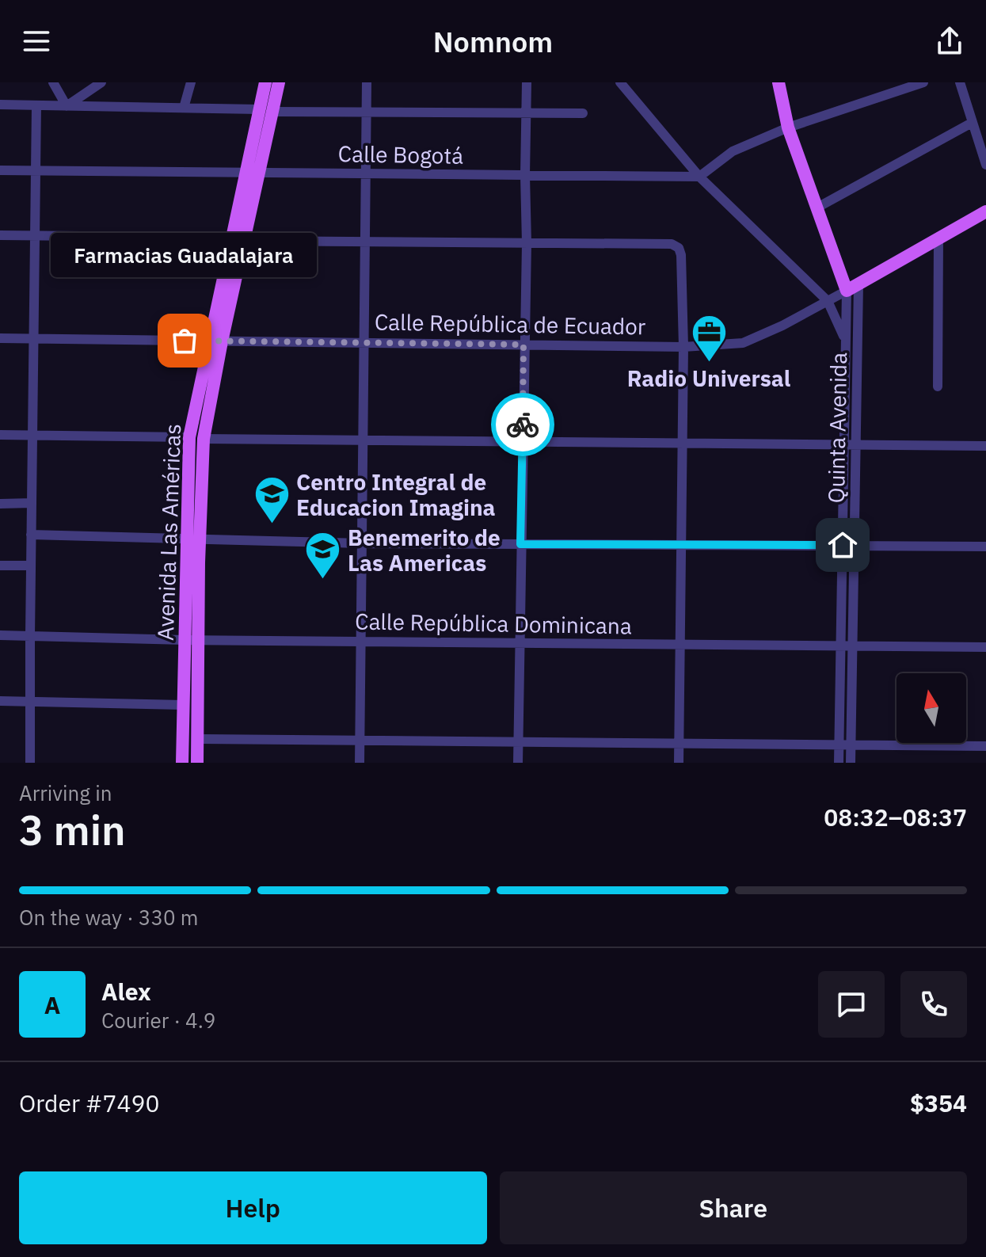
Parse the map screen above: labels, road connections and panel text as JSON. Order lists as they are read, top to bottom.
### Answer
{
  "streets": {
    "main road": ["Calle República de Ecuador", "Avenida Las Américas"],
    "street": ["Calle Bogotá", "Quinta Avenida", "Calle República Dominicana"]
  },
  "crossings": [
    ["Calle Bogotá", "Avenida Las Américas"],
    ["Calle República de Ecuador", "Quinta Avenida"],
    ["Calle República de Ecuador", "Avenida Las Américas"],
    ["Quinta Avenida", "Calle República Dominicana"],
    ["Avenida Las Américas", "Calle República Dominicana"]
  ],
  "places": {
    "other": ["Farmacias Guadalajara"],
    "office": ["Radio Universal"],
    "school or university": ["Centro Integral de Educacion Imagina", "Benemerito de Las Americas"]
  },
  "north": "top",
  "page": {
    "header": "Nomnom",
    "bubble": "Farmacias Guadalajara",
    "heading": ["3 min", "Arriving in", "08:32–08:37"],
    "panel": [
      "Alex",
      "Courier · 4.9",
      "Order #7490",
      "$354"
    ],
    "bar": "On the way · 330 m",
    "round": "A",
    "buttons": ["Help", "Share"]
  }
}
